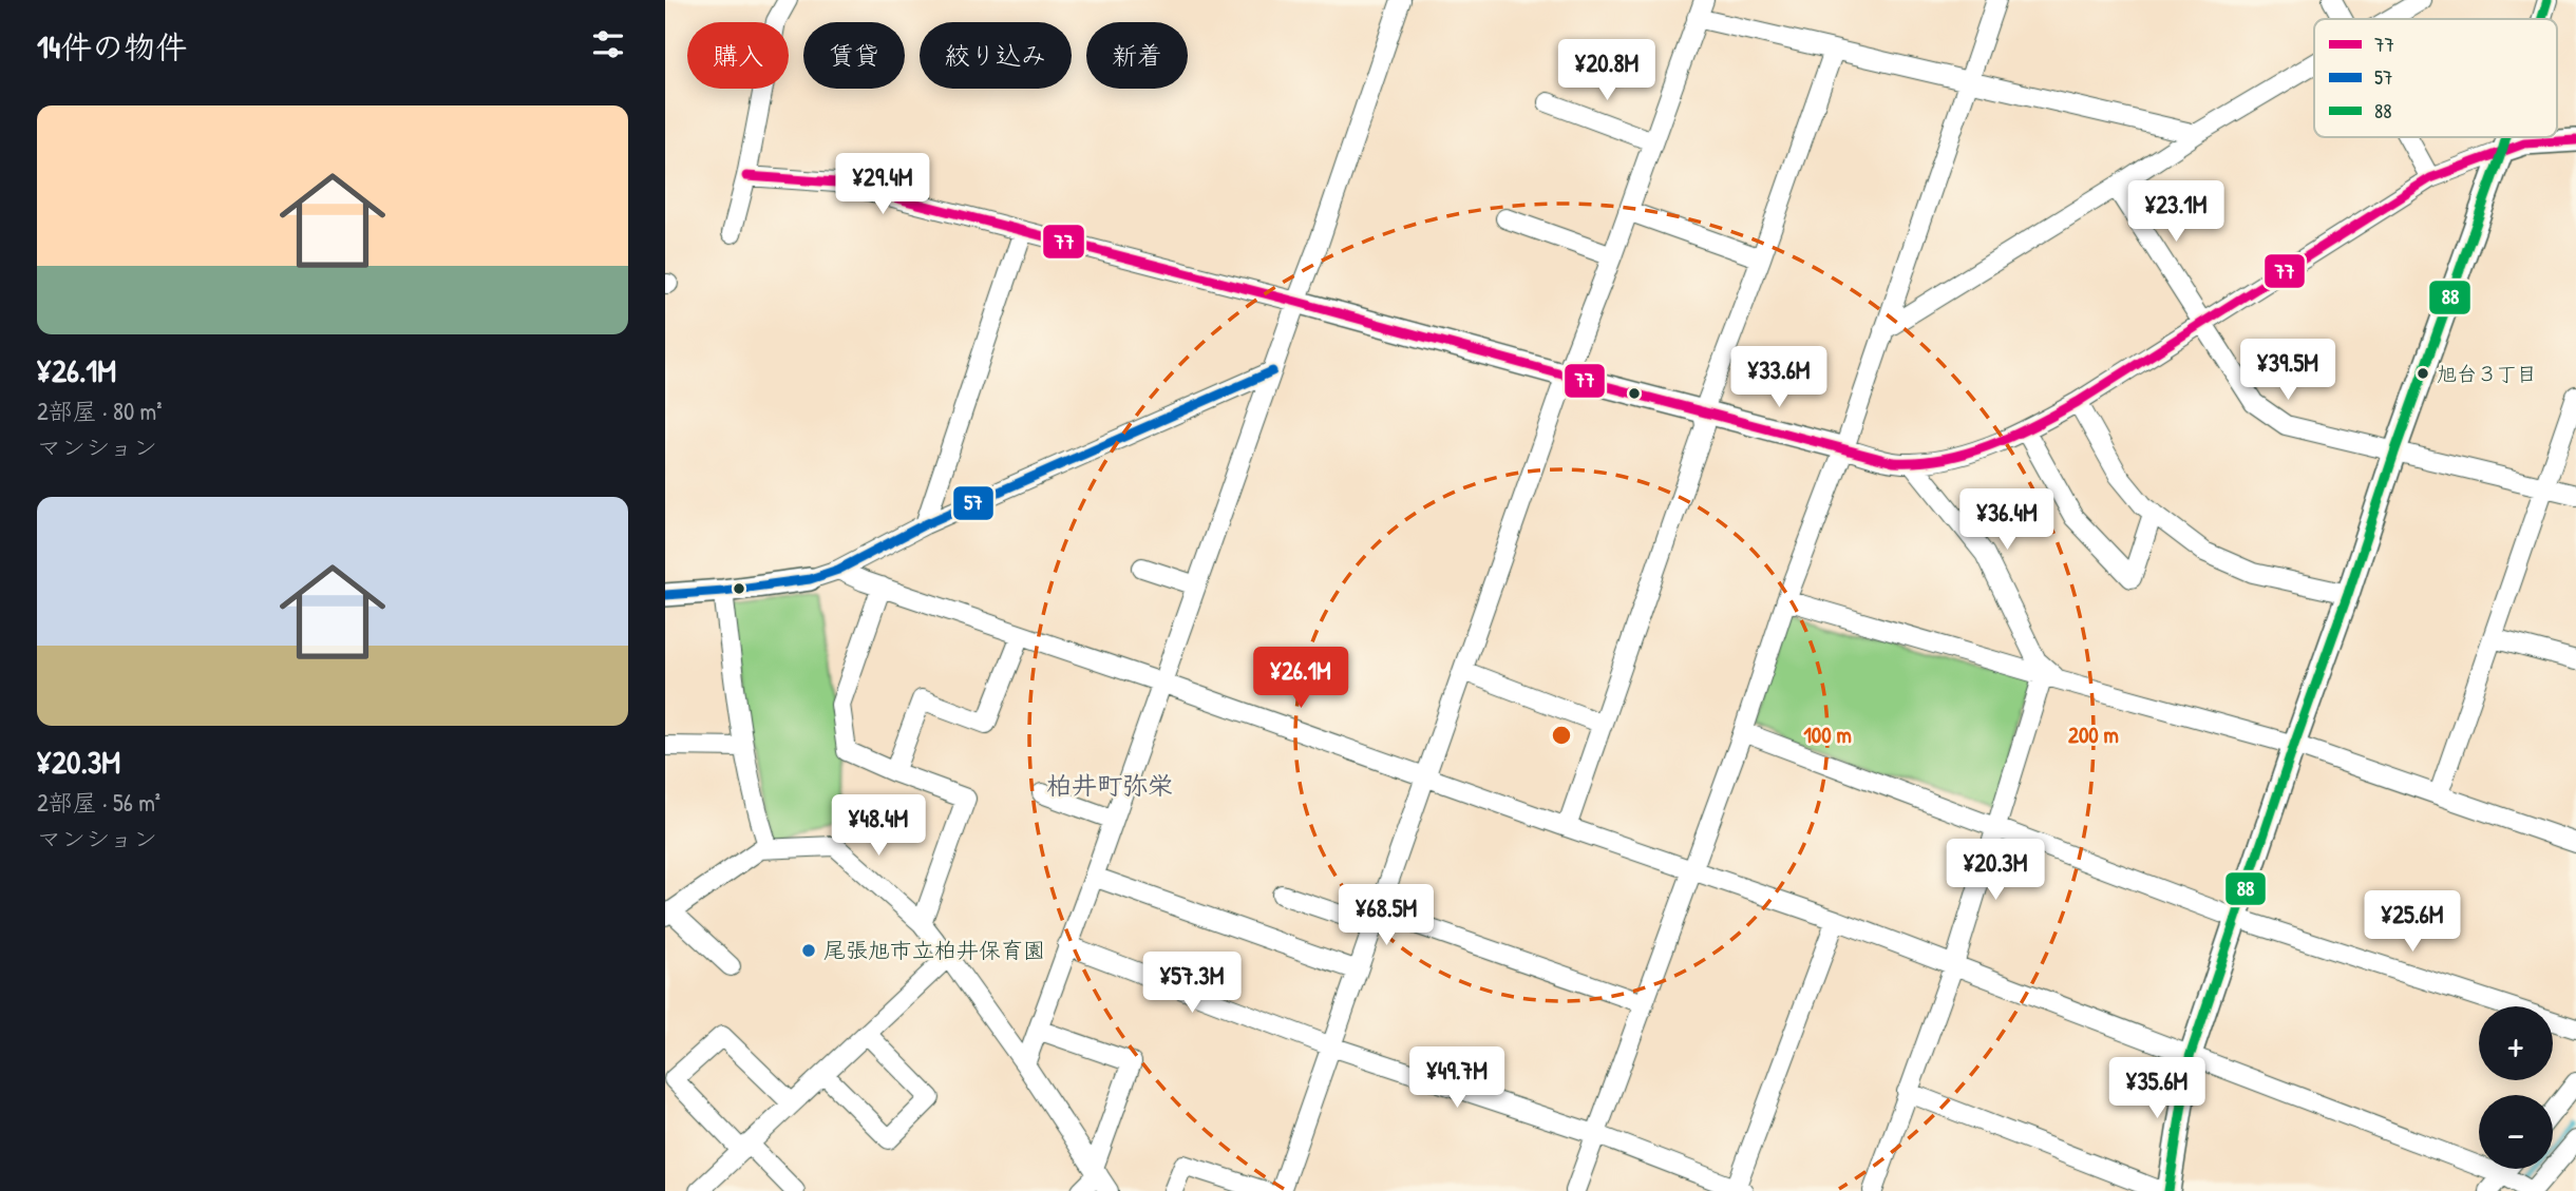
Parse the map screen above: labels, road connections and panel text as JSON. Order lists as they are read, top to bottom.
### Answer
{
  "districts": ["柏井町弥栄"],
  "places": ["旭台３丁目", "尾張旭市立柏井保育園"],
  "lines": ["transit line 88", "transit line 77", "transit line 57"],
  "legend": ["77", "57", "88"],
  "page": {
    "heading": "14件の物件",
    "chip": [
      "購入",
      "賃貸",
      "絞り込み",
      "新着"
    ],
    "price": [
      "¥20.8M",
      "¥29.4M",
      "¥23.1M",
      "¥39.5M",
      "¥33.6M",
      "¥36.4M",
      "¥26.1M",
      "¥48.4M",
      "¥20.3M",
      "¥68.5M",
      "¥25.6M",
      "¥57.3M",
      "¥49.7M",
      "¥35.6M"
    ],
    "list": [
      {
        "name": "¥26.1M",
        "note": "2部屋 · 80 m² · マンション"
      },
      {
        "name": "¥20.3M",
        "note": "2部屋 · 56 m² · マンション"
      }
    ],
    "map_buttons": ["+", "−"]
  },
  "rings": ["100 m", "200 m"]
}
